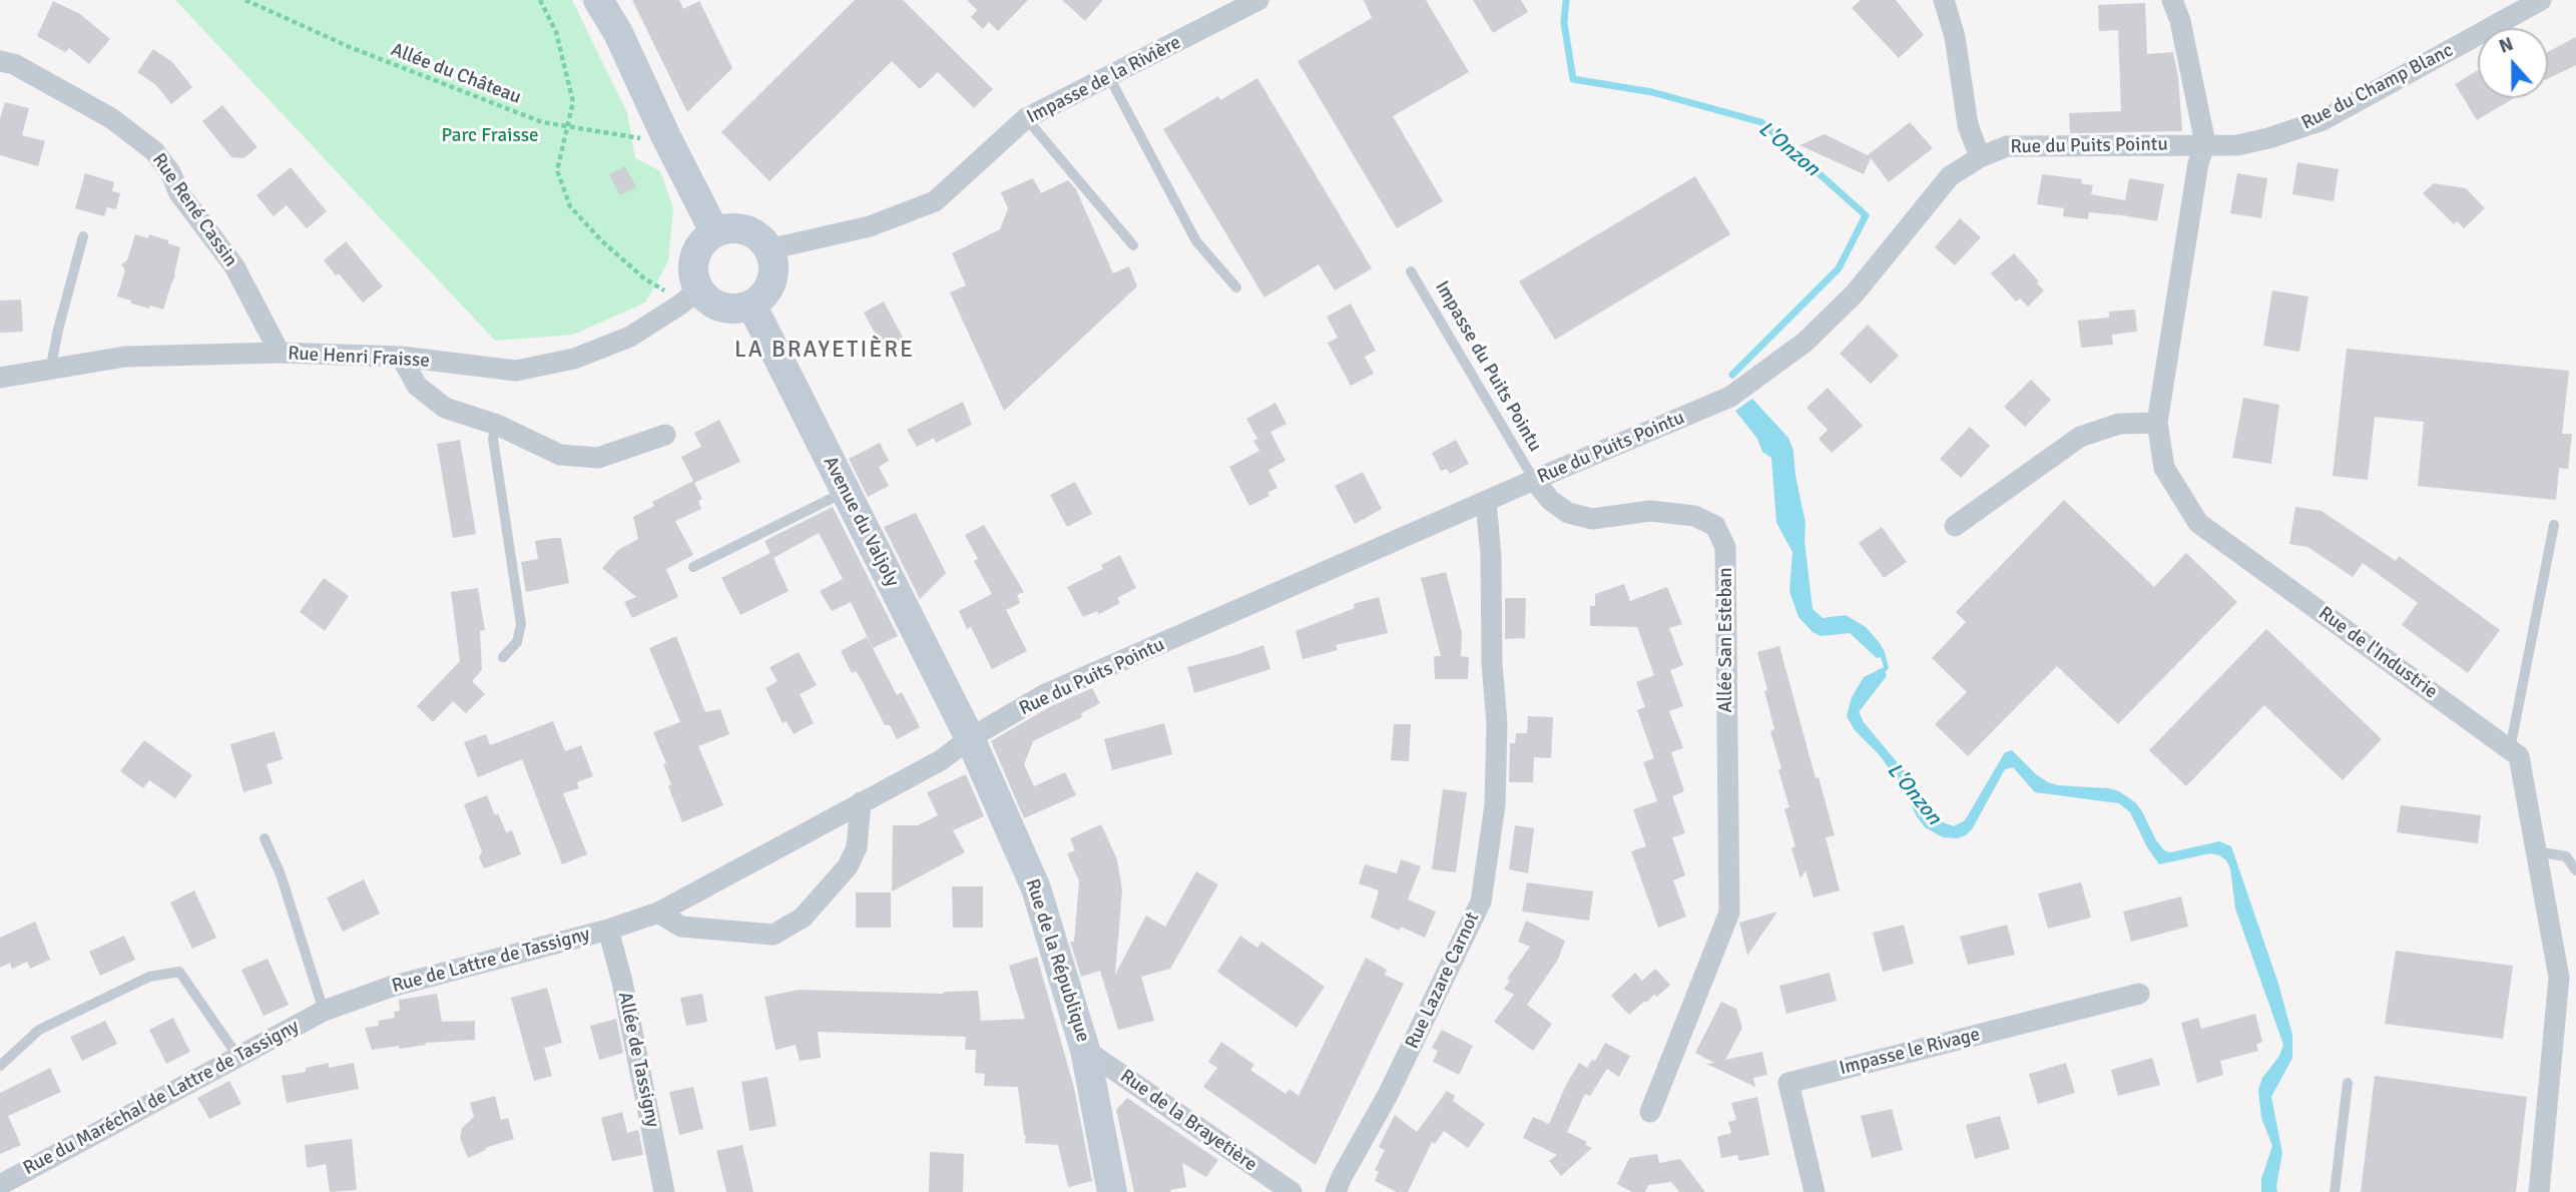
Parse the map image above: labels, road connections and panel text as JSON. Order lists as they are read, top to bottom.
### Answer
{
  "streets": {
    "main road": ["Avenue du Valjoly", "Rue de la République"],
    "street": [
      "Impasse de la Rivière",
      "Rue du Champ Blanc",
      "Rue du Puits Pointu",
      "Rue René Cassin",
      "Rue Henri Fraisse",
      "Allée San Esteban",
      "Rue de l'Industrie",
      "Rue de Lattre de Tassigny",
      "Rue Lazare Carnot",
      "Impasse le Rivage",
      "Allée de Tassigny",
      "Rue du Maréchal de Lattre de Tassigny",
      "Rue de la Brayetière"
    ],
    "lane": ["Impasse du Puits Pointu"],
    "path": ["Allée du Château"]
  },
  "crossings": [
    ["Impasse de la Rivière", "Rue Henri Fraisse"],
    ["Impasse de la Rivière", "Avenue du Valjoly"],
    ["Rue du Champ Blanc", "Rue du Puits Pointu"],
    ["Rue du Champ Blanc", "Rue de l'Industrie"],
    ["Rue du Puits Pointu", "Impasse du Puits Pointu"],
    ["Rue du Puits Pointu", "Avenue du Valjoly"],
    ["Rue du Puits Pointu", "Allée San Esteban"],
    ["Rue du Puits Pointu", "Rue de l'Industrie"],
    ["Rue du Puits Pointu", "Rue de Lattre de Tassigny"],
    ["Rue du Puits Pointu", "Rue de la République"],
    ["Rue du Puits Pointu", "Rue Lazare Carnot"],
    ["Rue René Cassin", "Rue Henri Fraisse"],
    ["Rue Henri Fraisse", "Avenue du Valjoly"],
    ["Impasse du Puits Pointu", "Allée San Esteban"],
    ["Avenue du Valjoly", "Rue de Lattre de Tassigny"],
    ["Avenue du Valjoly", "Rue de la République"],
    ["Rue de Lattre de Tassigny", "Rue de la République"],
    ["Rue de Lattre de Tassigny", "Allée de Tassigny"],
    ["Rue de Lattre de Tassigny", "Rue du Maréchal de Lattre de Tassigny"],
    ["Rue de la République", "Rue de la Brayetière"]
  ],
  "districts": ["LA BRAYETIÈRE"],
  "water": ["L'Onzon"],
  "parks": ["Parc Fraisse"],
  "north": "top"
}
